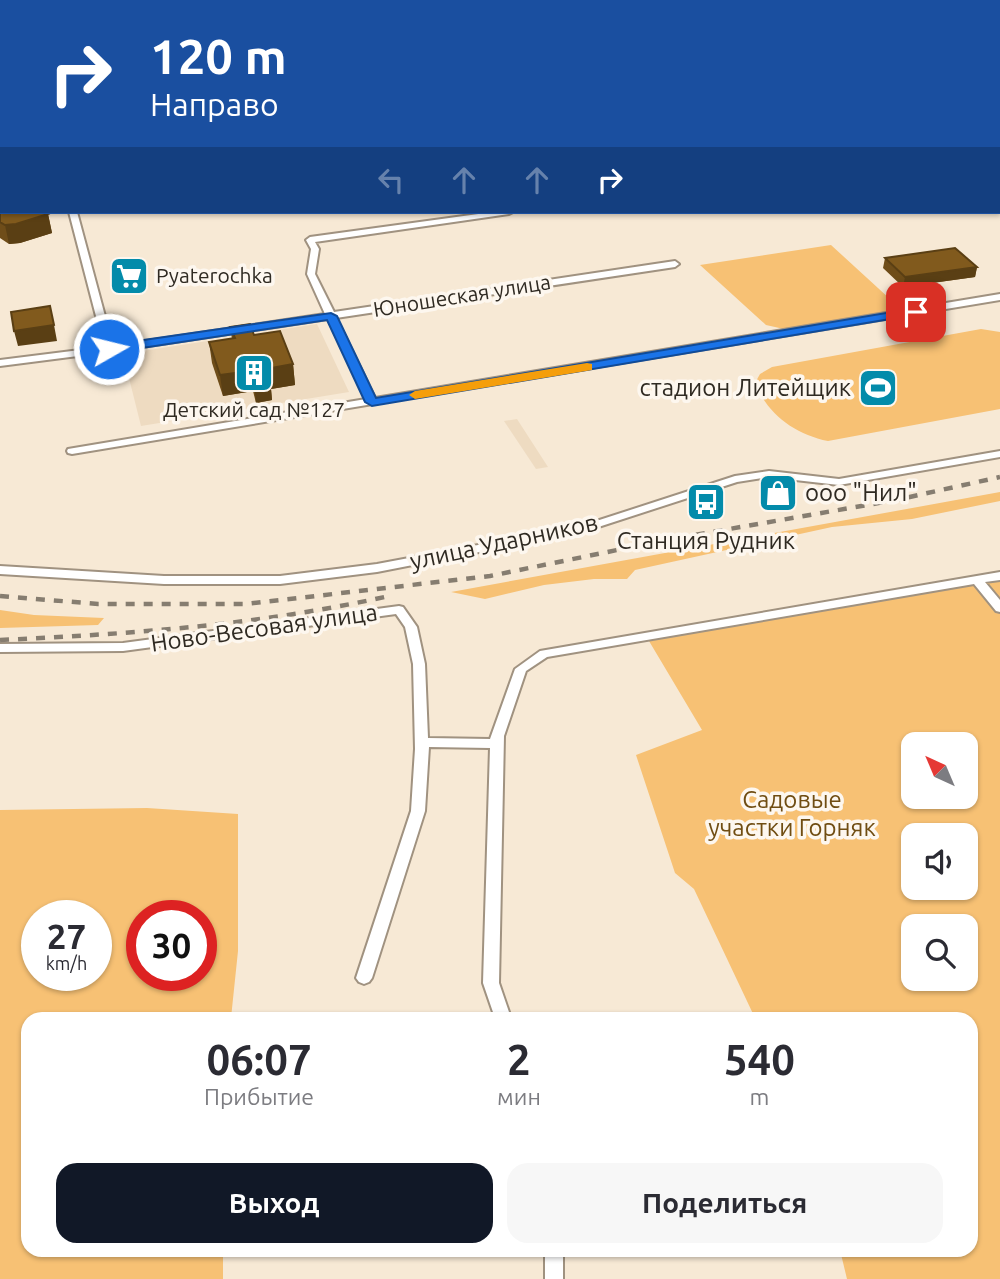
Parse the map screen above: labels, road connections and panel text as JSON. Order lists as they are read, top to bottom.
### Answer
{
  "streets": {
    "street": ["Юношеская улица", "улица Ударников", "Ново-Весовая улица"]
  },
  "parks": ["Садовые участки Горняк"],
  "places": {
    "supermarket": ["Pyaterochka"],
    "building": ["Детский сад №127"],
    "sports": ["стадион Литейщик"],
    "shop": ["ооо \"Нил\""],
    "bus stop": ["Станция Рудник"]
  },
  "north": "top left",
  "page": {
    "turn": ["120 m", "Направо"],
    "speed": "27 km/h",
    "limit": "30",
    "eta": [
      "06:07",
      "Прибытие",
      "2",
      "мин",
      "540",
      "m"
    ],
    "buttons": ["Выход", "Поделиться"]
  }
}
